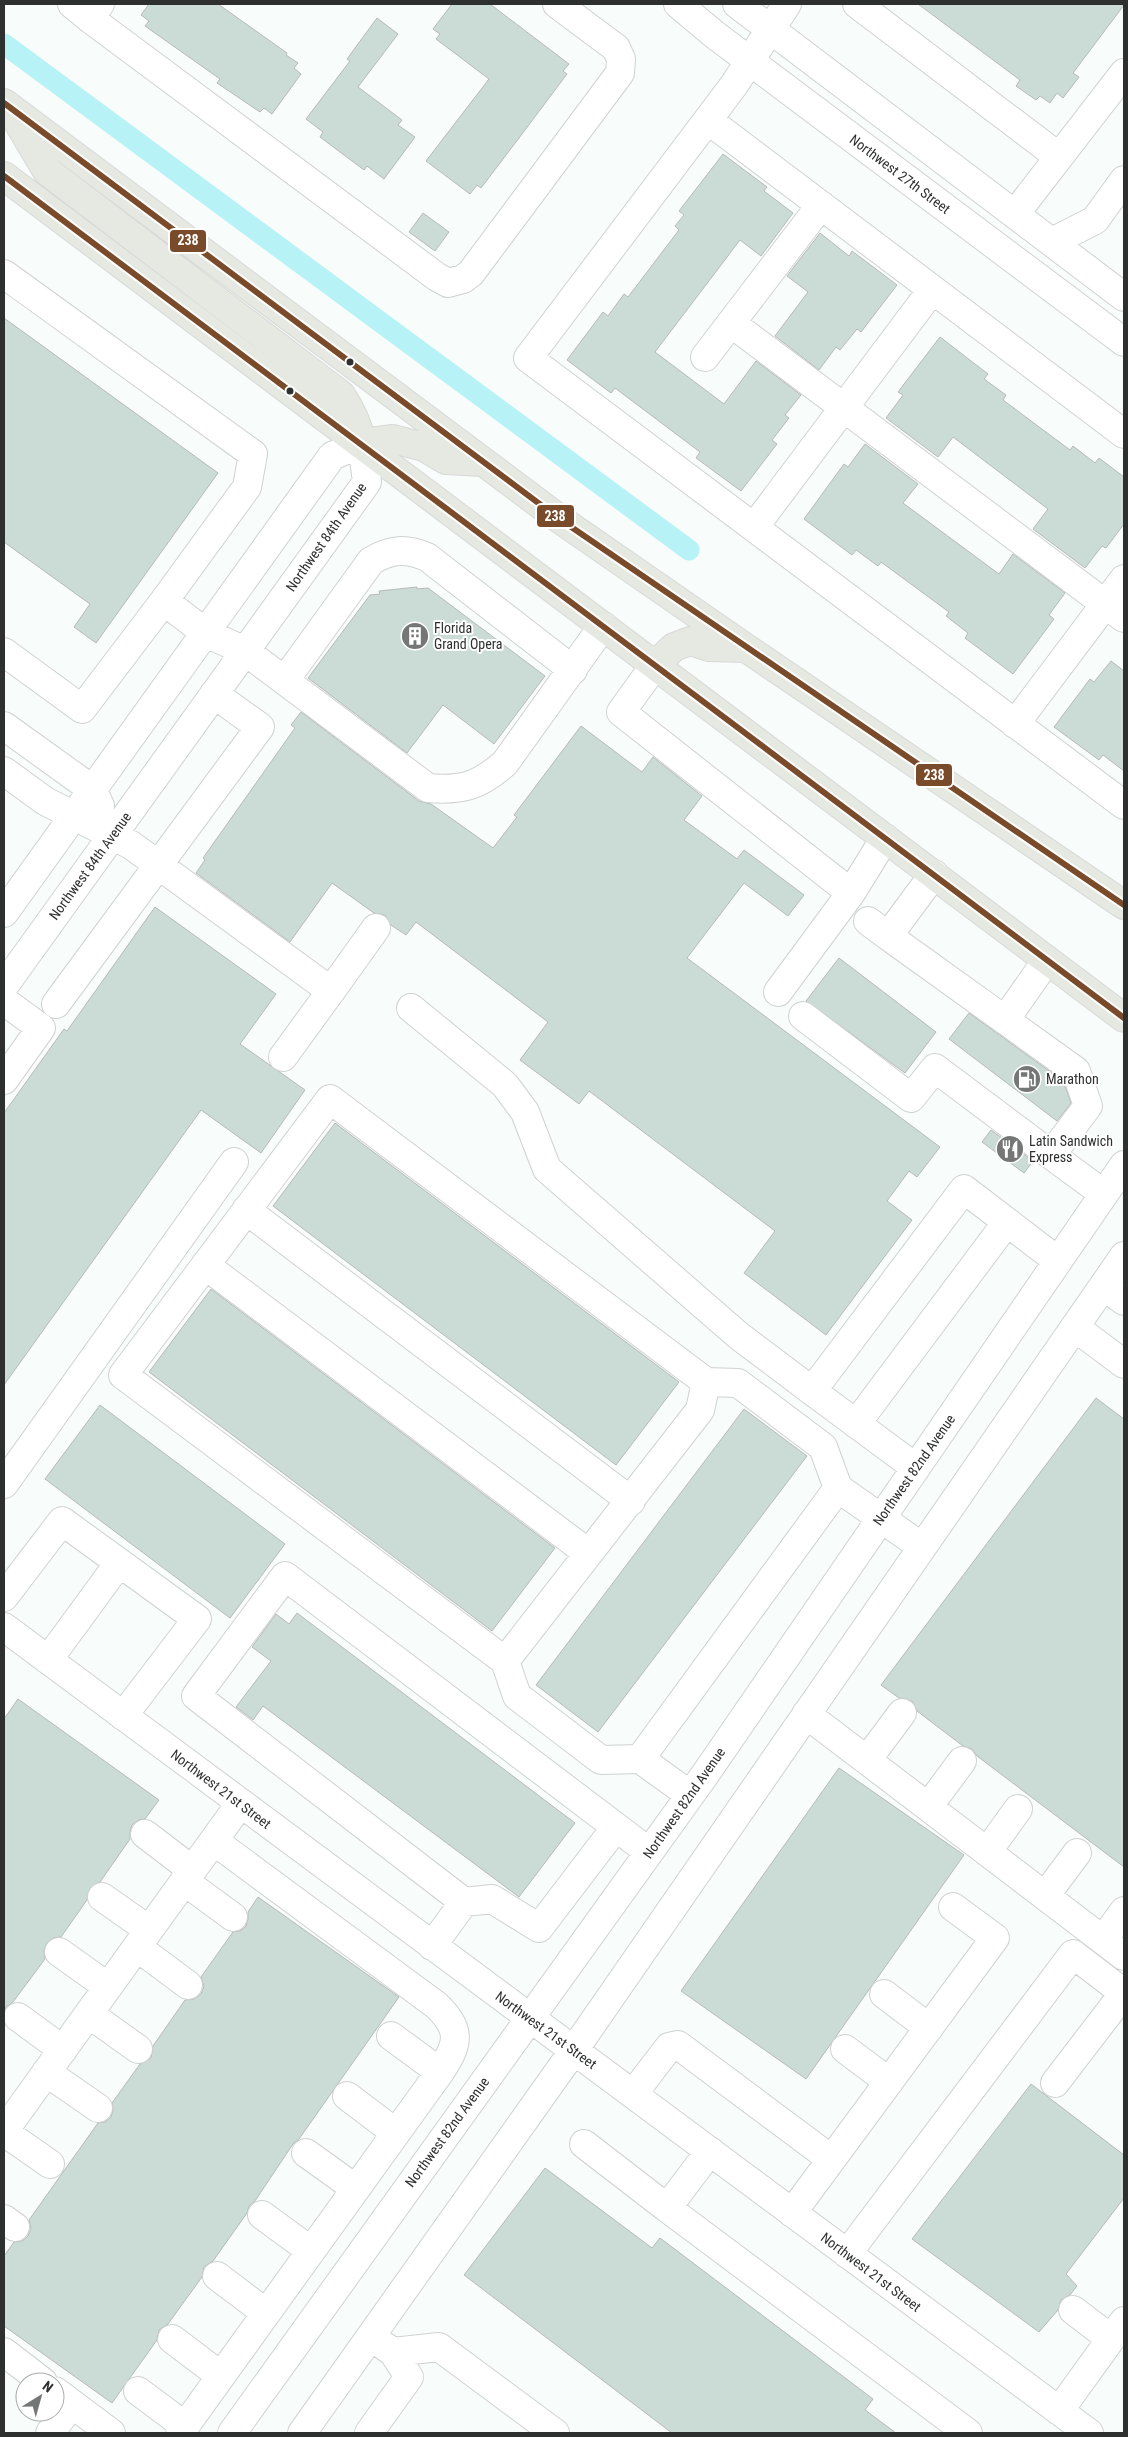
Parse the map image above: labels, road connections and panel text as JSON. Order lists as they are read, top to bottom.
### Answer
{
  "streets": {
    "street": [
      "Northwest 27th Street",
      "Northwest 84th Avenue",
      "Northwest 82nd Avenue",
      "Northwest 21st Street"
    ]
  },
  "crossings": [
    ["Northwest 82nd Avenue", "Northwest 21st Street"]
  ],
  "places": {
    "building": ["Florida Grand Opera"],
    "fuel station": ["Marathon"],
    "restaurant": ["Latin Sandwich Express"]
  },
  "lines": ["transit line 238"],
  "north": "top right"
}
